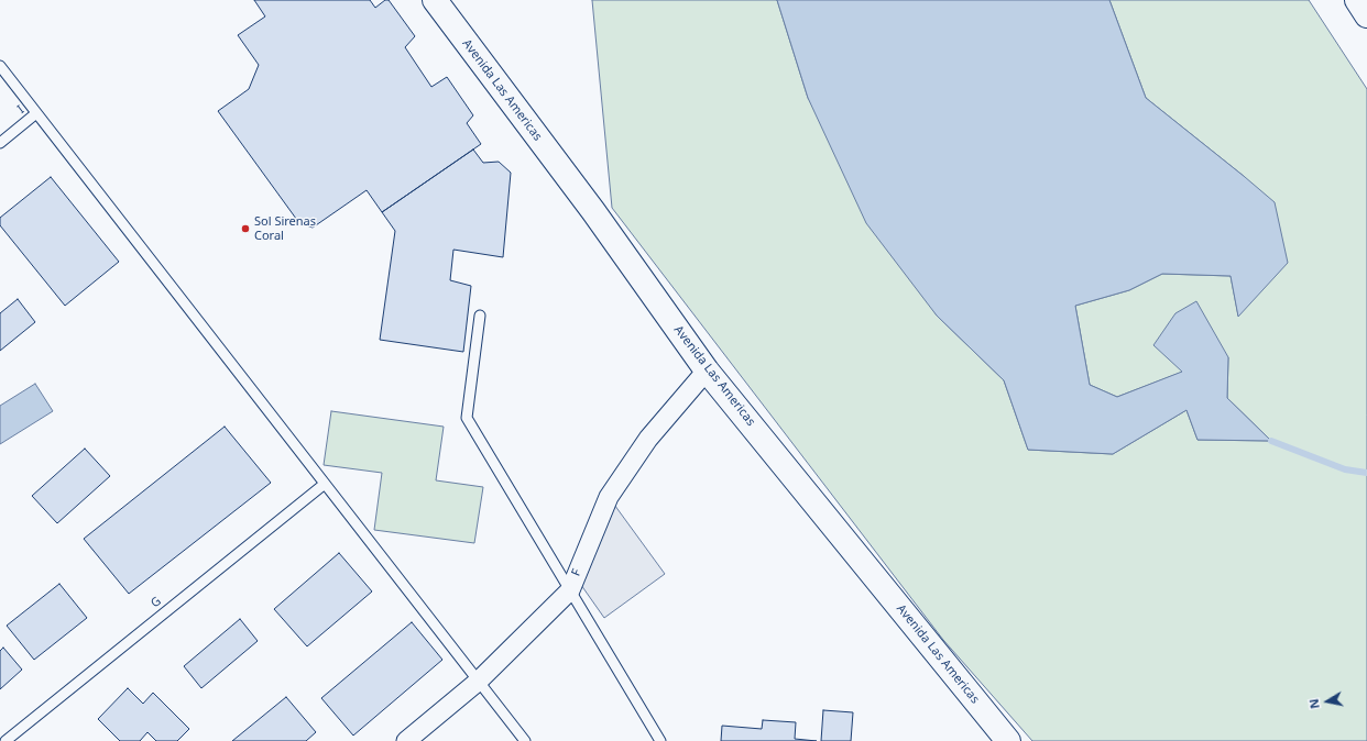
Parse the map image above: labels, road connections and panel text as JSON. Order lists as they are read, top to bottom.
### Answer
{
  "streets": {
    "main road": ["Avenida Las Americas"],
    "street": ["F"],
    "lane": ["I", "G"]
  },
  "crossings": [
    ["Avenida Las Americas", "F"]
  ],
  "places": ["Sol Sirenas Coral"],
  "north": "left"
}
